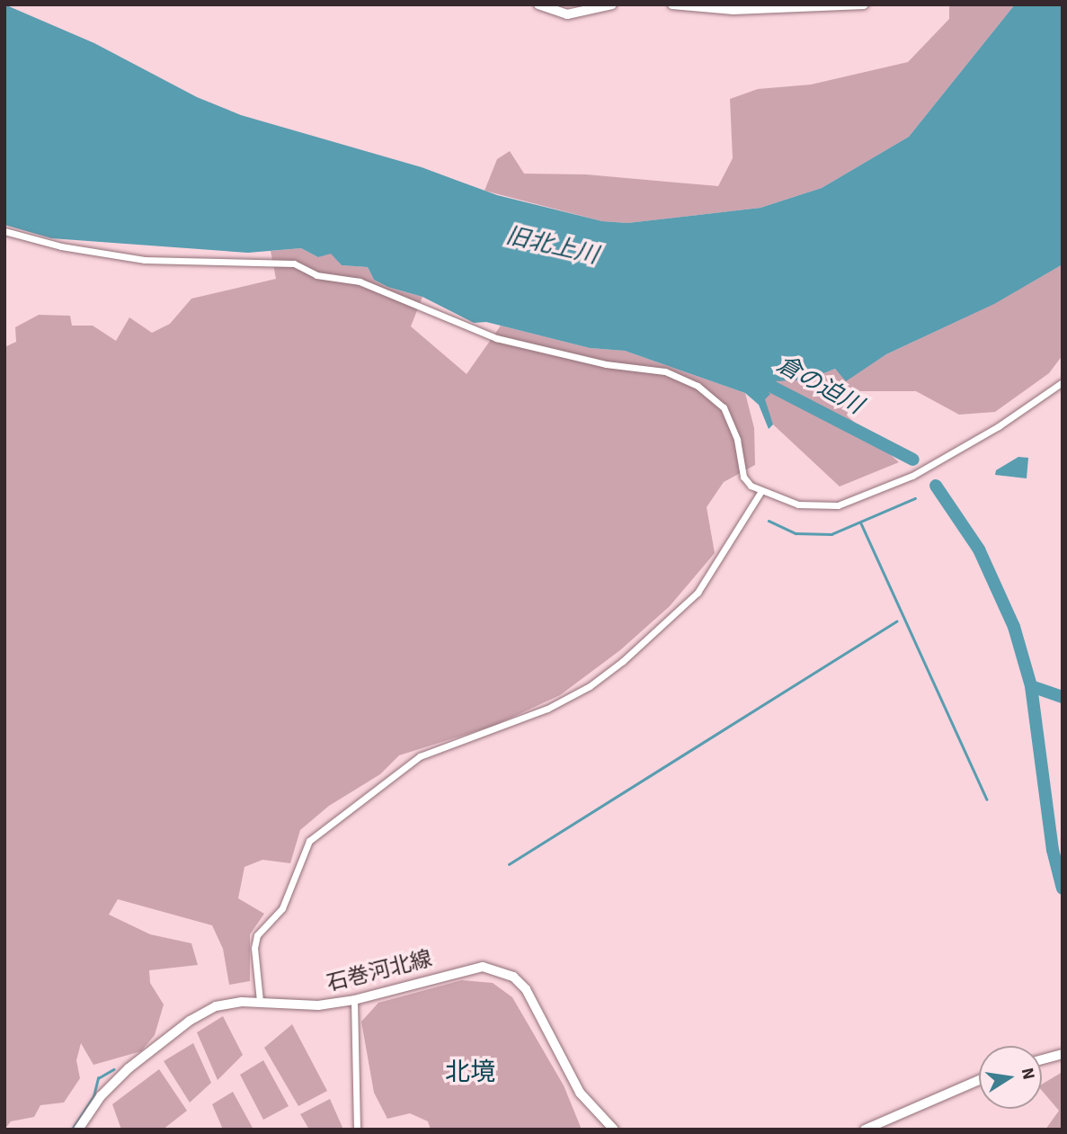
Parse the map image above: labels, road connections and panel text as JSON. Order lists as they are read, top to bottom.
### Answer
{
  "streets": {
    "main road": ["石巻河北線"]
  },
  "districts": ["北境"],
  "water": ["旧北上川", "倉の迫川"],
  "north": "right"
}
